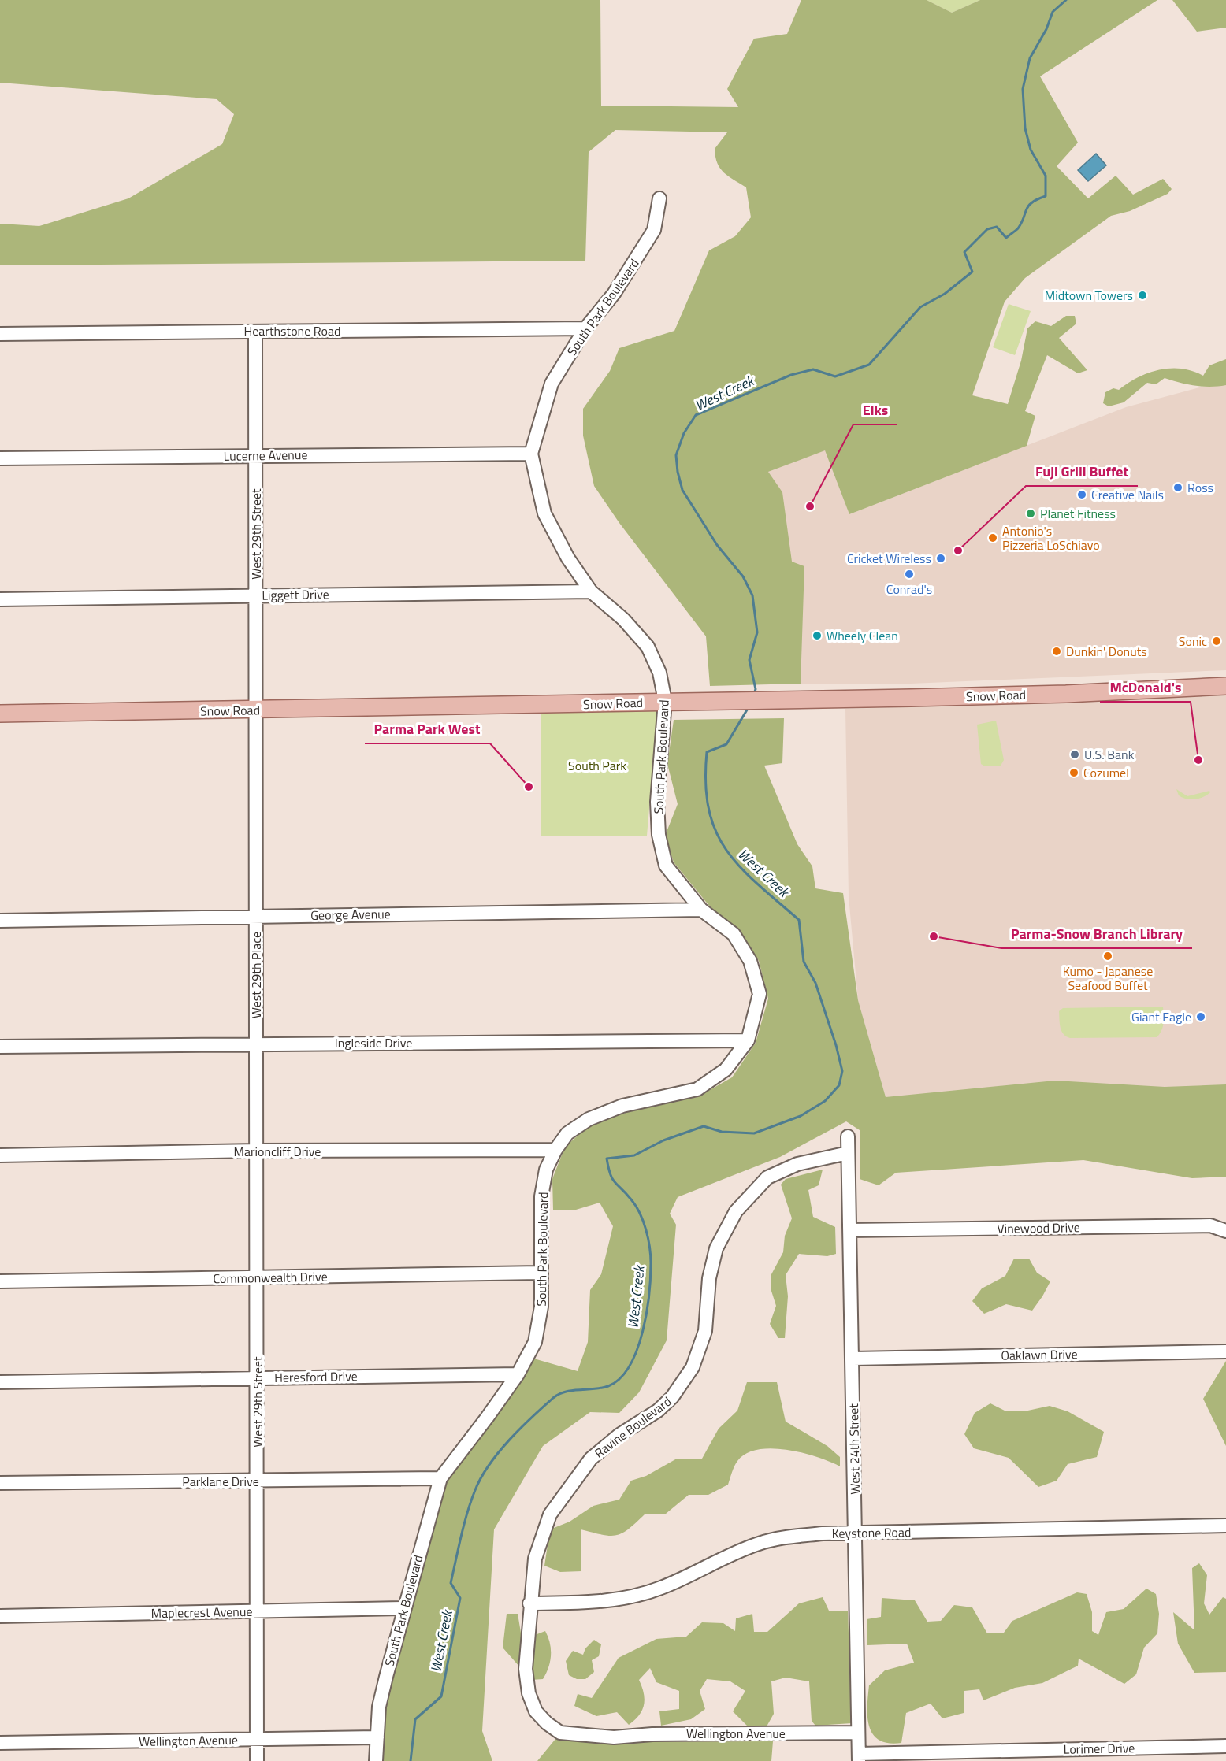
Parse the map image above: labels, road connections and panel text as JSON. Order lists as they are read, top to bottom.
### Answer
{
  "streets": {
    "main road": ["Snow Road"],
    "street": [
      "South Park Boulevard",
      "Hearthstone Road",
      "Lucerne Avenue",
      "West 29th Street",
      "Liggett Drive",
      "George Avenue",
      "West 29th Place",
      "Ingleside Drive",
      "Marioncliff Drive",
      "Vinewood Drive",
      "Commonwealth Drive",
      "Oaklawn Drive",
      "Heresford Drive",
      "Ravine Boulevard",
      "West 24th Street",
      "Parklane Drive",
      "Keystone Road",
      "Maplecrest Avenue",
      "Wellington Avenue",
      "Lorimer Drive"
    ]
  },
  "crossings": [
    ["South Park Boulevard", "Hearthstone Road"],
    ["South Park Boulevard", "Lucerne Avenue"],
    ["South Park Boulevard", "Liggett Drive"],
    ["South Park Boulevard", "Snow Road"],
    ["South Park Boulevard", "George Avenue"],
    ["South Park Boulevard", "Ingleside Drive"],
    ["South Park Boulevard", "Marioncliff Drive"],
    ["South Park Boulevard", "Commonwealth Drive"],
    ["South Park Boulevard", "Heresford Drive"],
    ["South Park Boulevard", "Parklane Drive"],
    ["South Park Boulevard", "Maplecrest Avenue"],
    ["South Park Boulevard", "Wellington Avenue"],
    ["Hearthstone Road", "West 29th Street"],
    ["Lucerne Avenue", "West 29th Street"],
    ["West 29th Street", "Liggett Drive"],
    ["West 29th Street", "Snow Road"],
    ["West 29th Street", "George Avenue"],
    ["West 29th Street", "West 29th Place"],
    ["West 29th Street", "Ingleside Drive"],
    ["West 29th Street", "Marioncliff Drive"],
    ["West 29th Street", "Commonwealth Drive"],
    ["West 29th Street", "Heresford Drive"],
    ["West 29th Street", "Parklane Drive"],
    ["West 29th Street", "Maplecrest Avenue"],
    ["West 29th Street", "Wellington Avenue"],
    ["George Avenue", "West 29th Place"],
    ["West 29th Place", "Ingleside Drive"],
    ["Vinewood Drive", "West 24th Street"],
    ["Oaklawn Drive", "West 24th Street"],
    ["Ravine Boulevard", "West 24th Street"],
    ["Ravine Boulevard", "Keystone Road"],
    ["Ravine Boulevard", "Wellington Avenue"],
    ["West 24th Street", "Keystone Road"],
    ["West 24th Street", "Wellington Avenue"],
    ["West 24th Street", "Lorimer Drive"]
  ],
  "water": ["West Creek"],
  "parks": ["South Park"],
  "places": [
    "Midtown Towers",
    "Ross",
    "Creative Nails",
    "Elks",
    "Planet Fitness",
    "Antonio's Pizzeria LoSchiavo",
    "Fuji Grill Buffet",
    "Cricket Wireless",
    "Conrad's",
    "Wheely Clean",
    "Sonic",
    "Dunkin' Donuts",
    "U.S. Bank",
    "McDonald's",
    "Cozumel",
    "Parma Park West",
    "Parma-Snow Branch Library",
    "Kumo - Japanese Seafood Buffet",
    "Giant Eagle"
  ]
}
